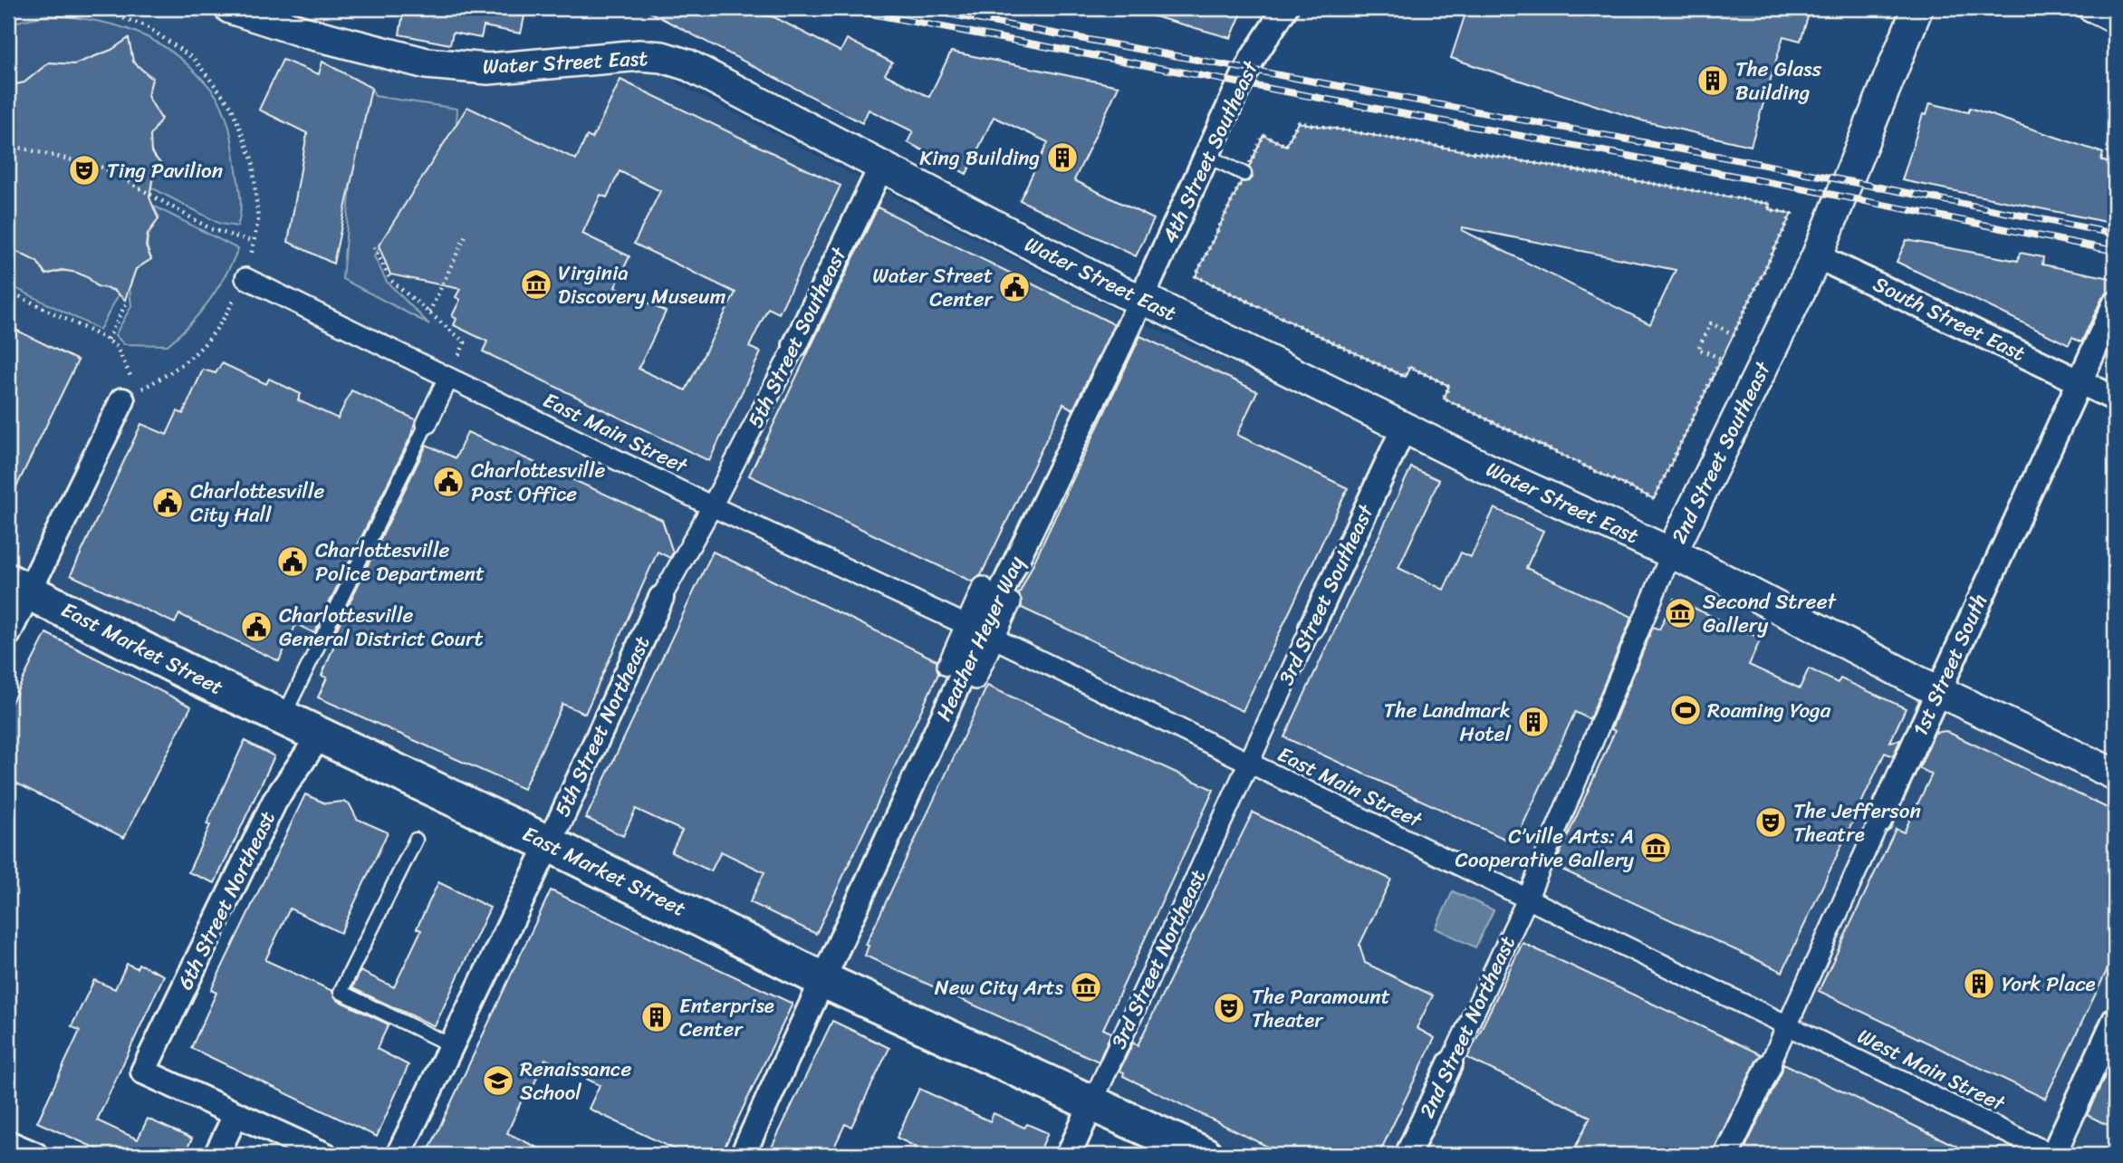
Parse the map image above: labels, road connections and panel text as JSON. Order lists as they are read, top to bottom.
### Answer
{
  "streets": {
    "main road": ["East Market Street"],
    "street": [
      "Water Street East",
      "4th Street Southeast",
      "South Street East",
      "5th Street Southeast",
      "East Main Street",
      "2nd Street Southeast",
      "3rd Street Southeast",
      "Heather Heyer Way",
      "1st Street South",
      "5th Street Northeast",
      "6th Street Northeast",
      "3rd Street Northeast",
      "2nd Street Northeast",
      "West Main Street"
    ]
  },
  "crossings": [
    ["Water Street East", "4th Street Southeast"],
    ["Water Street East", "5th Street Southeast"],
    ["Water Street East", "2nd Street Southeast"],
    ["Water Street East", "3rd Street Southeast"],
    ["Water Street East", "Heather Heyer Way"],
    ["Water Street East", "1st Street South"],
    ["4th Street Southeast", "Heather Heyer Way"],
    ["South Street East", "2nd Street Southeast"],
    ["South Street East", "1st Street South"],
    ["5th Street Southeast", "East Main Street"],
    ["5th Street Southeast", "5th Street Northeast"],
    ["East Main Street", "2nd Street Southeast"],
    ["East Main Street", "3rd Street Southeast"],
    ["East Main Street", "Heather Heyer Way"],
    ["East Main Street", "1st Street South"],
    ["East Main Street", "5th Street Northeast"],
    ["East Main Street", "3rd Street Northeast"],
    ["East Main Street", "2nd Street Northeast"],
    ["East Main Street", "West Main Street"],
    ["2nd Street Southeast", "2nd Street Northeast"],
    ["3rd Street Southeast", "3rd Street Northeast"],
    ["Heather Heyer Way", "East Market Street"],
    ["East Market Street", "5th Street Northeast"],
    ["East Market Street", "6th Street Northeast"],
    ["East Market Street", "3rd Street Northeast"],
    ["1st Street South", "West Main Street"]
  ],
  "places": {
    "building": [
      "The Glass Building",
      "King Building",
      "The Landmark Hotel",
      "York Place",
      "Enterprise Center"
    ],
    "theatre": ["Ting Pavilion", "The Jefferson Theatre", "The Paramount Theater"],
    "museum": [
      "Virginia Discovery Museum",
      "Second Street Gallery",
      "C’ville Arts: A Cooperative Gallery",
      "New City Arts"
    ],
    "public building": [
      "Water Street Center",
      "Charlottesville Post Office",
      "Charlottesville City Hall",
      "Charlottesville Police Department",
      "Charlottesville General District Court"
    ],
    "sports": ["Roaming Yoga"],
    "school or university": ["Renaissance School"]
  }
}
